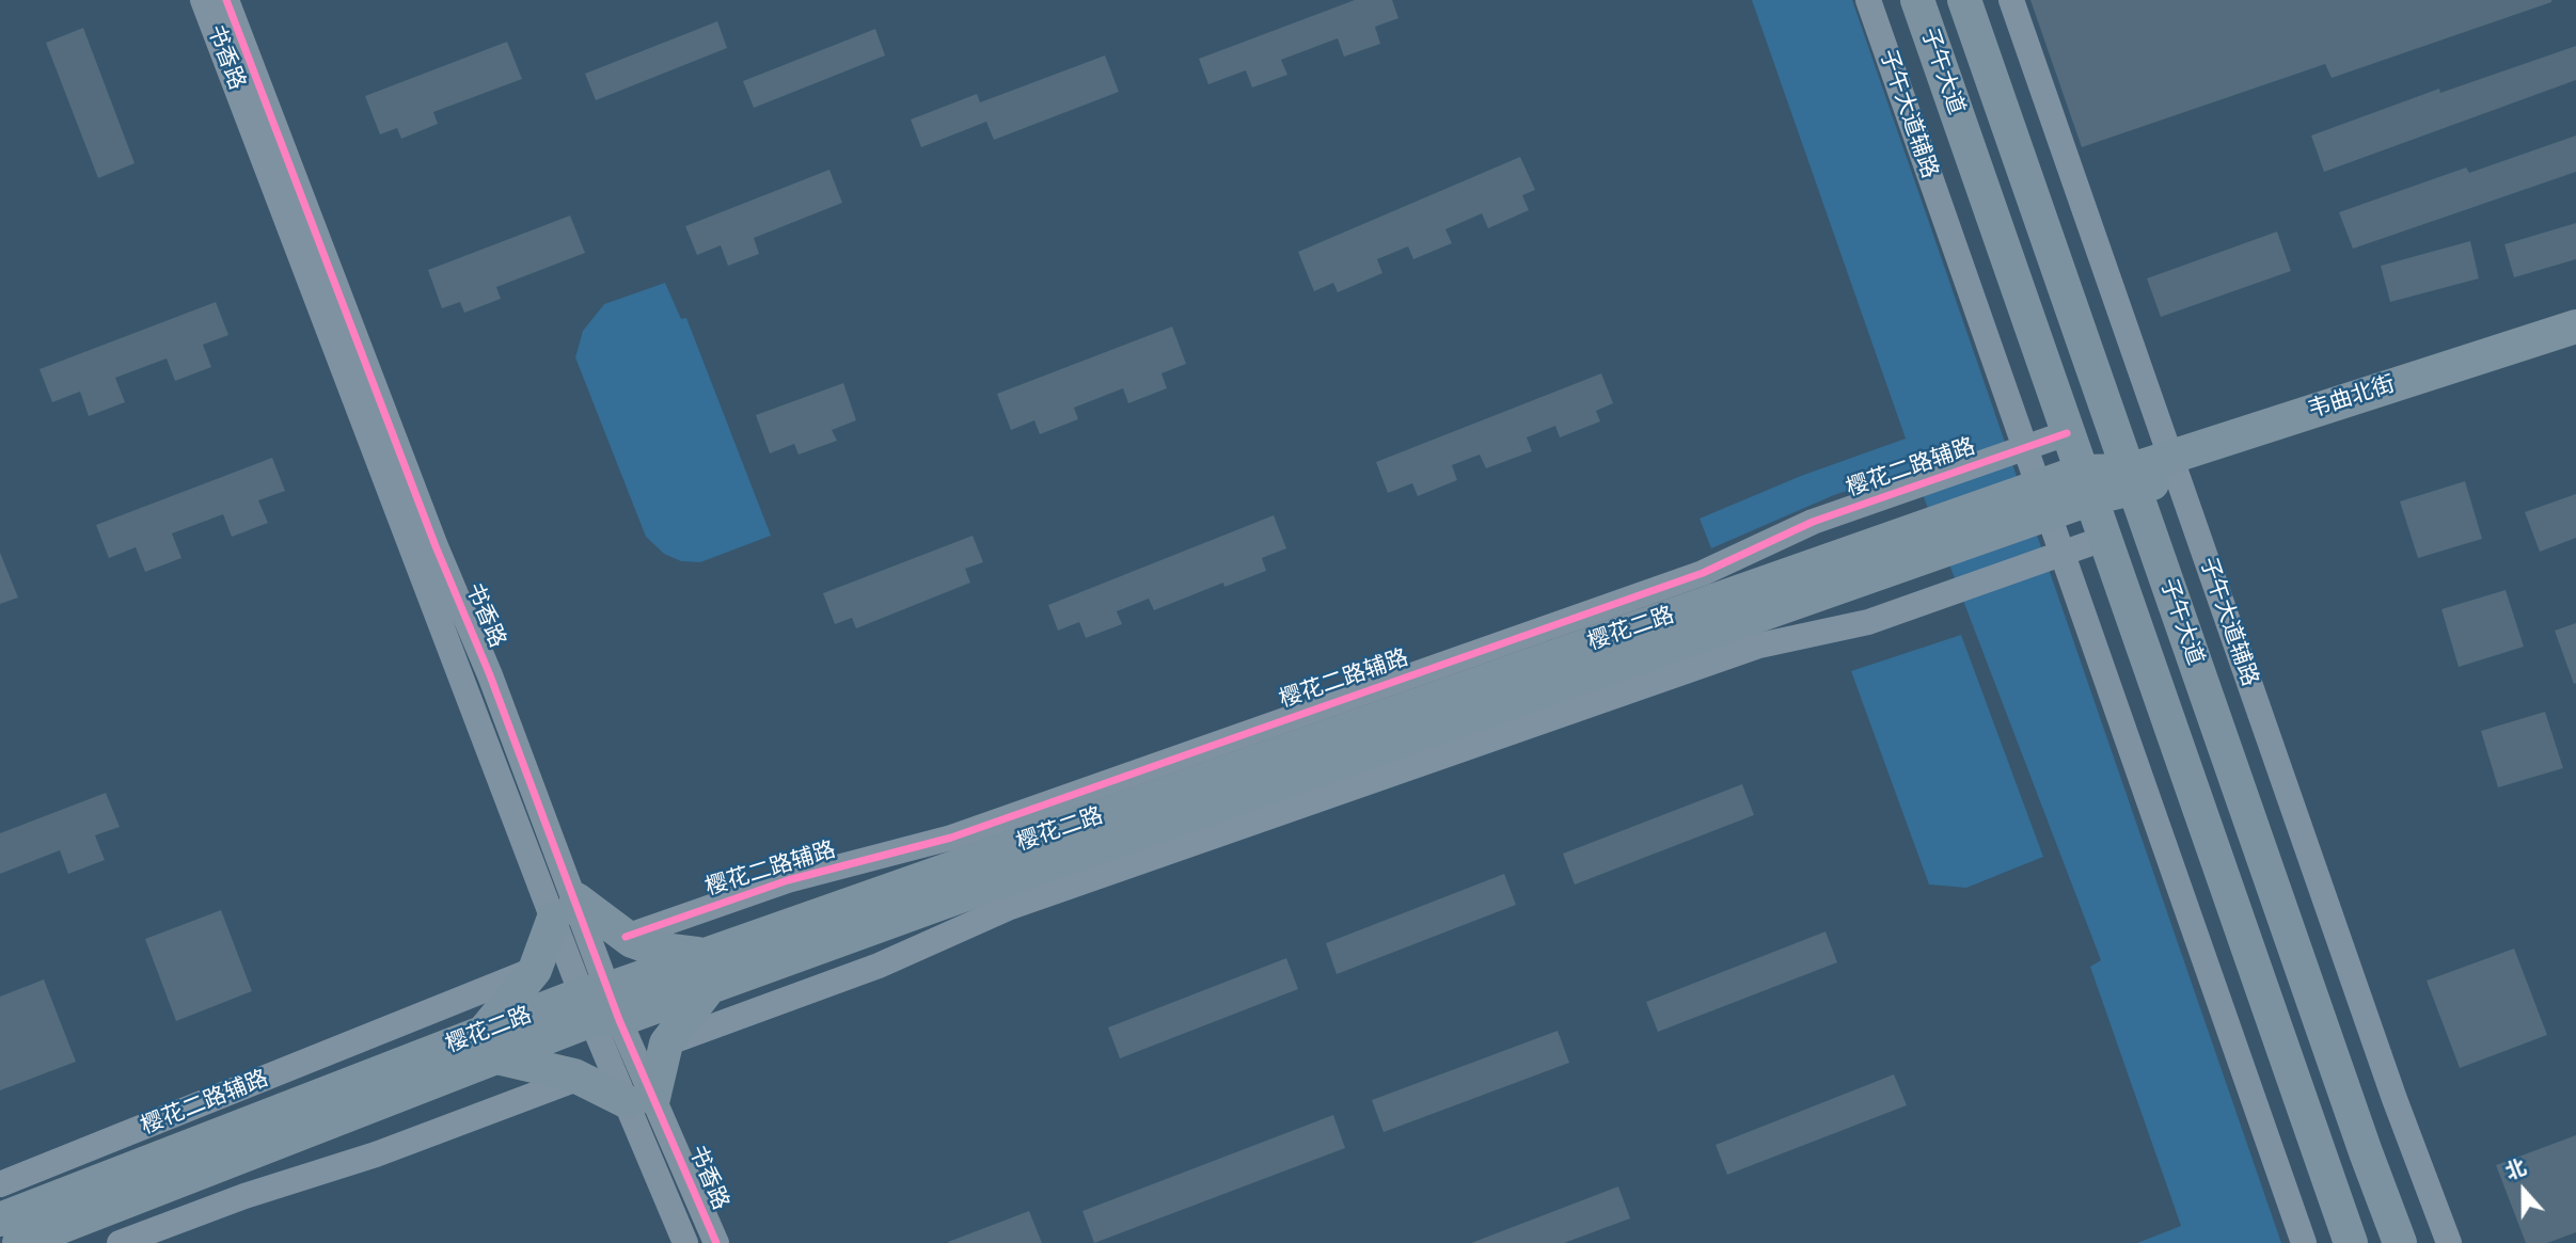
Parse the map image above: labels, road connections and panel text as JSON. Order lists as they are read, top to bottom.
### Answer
{
  "streets": {
    "main road": ["子午大道", "韦曲北街", "樱花二路"],
    "street": ["书香路", "子午大道辅路", "樱花二路辅路"]
  },
  "crossings": [
    ["书香路", "樱花二路"],
    ["子午大道", "韦曲北街"],
    ["子午大道", "樱花二路辅路"],
    ["子午大道", "樱花二路"],
    ["子午大道辅路", "韦曲北街"],
    ["子午大道辅路", "樱花二路辅路"],
    ["子午大道辅路", "樱花二路"],
    ["韦曲北街", "樱花二路"]
  ],
  "north": "top"
}
